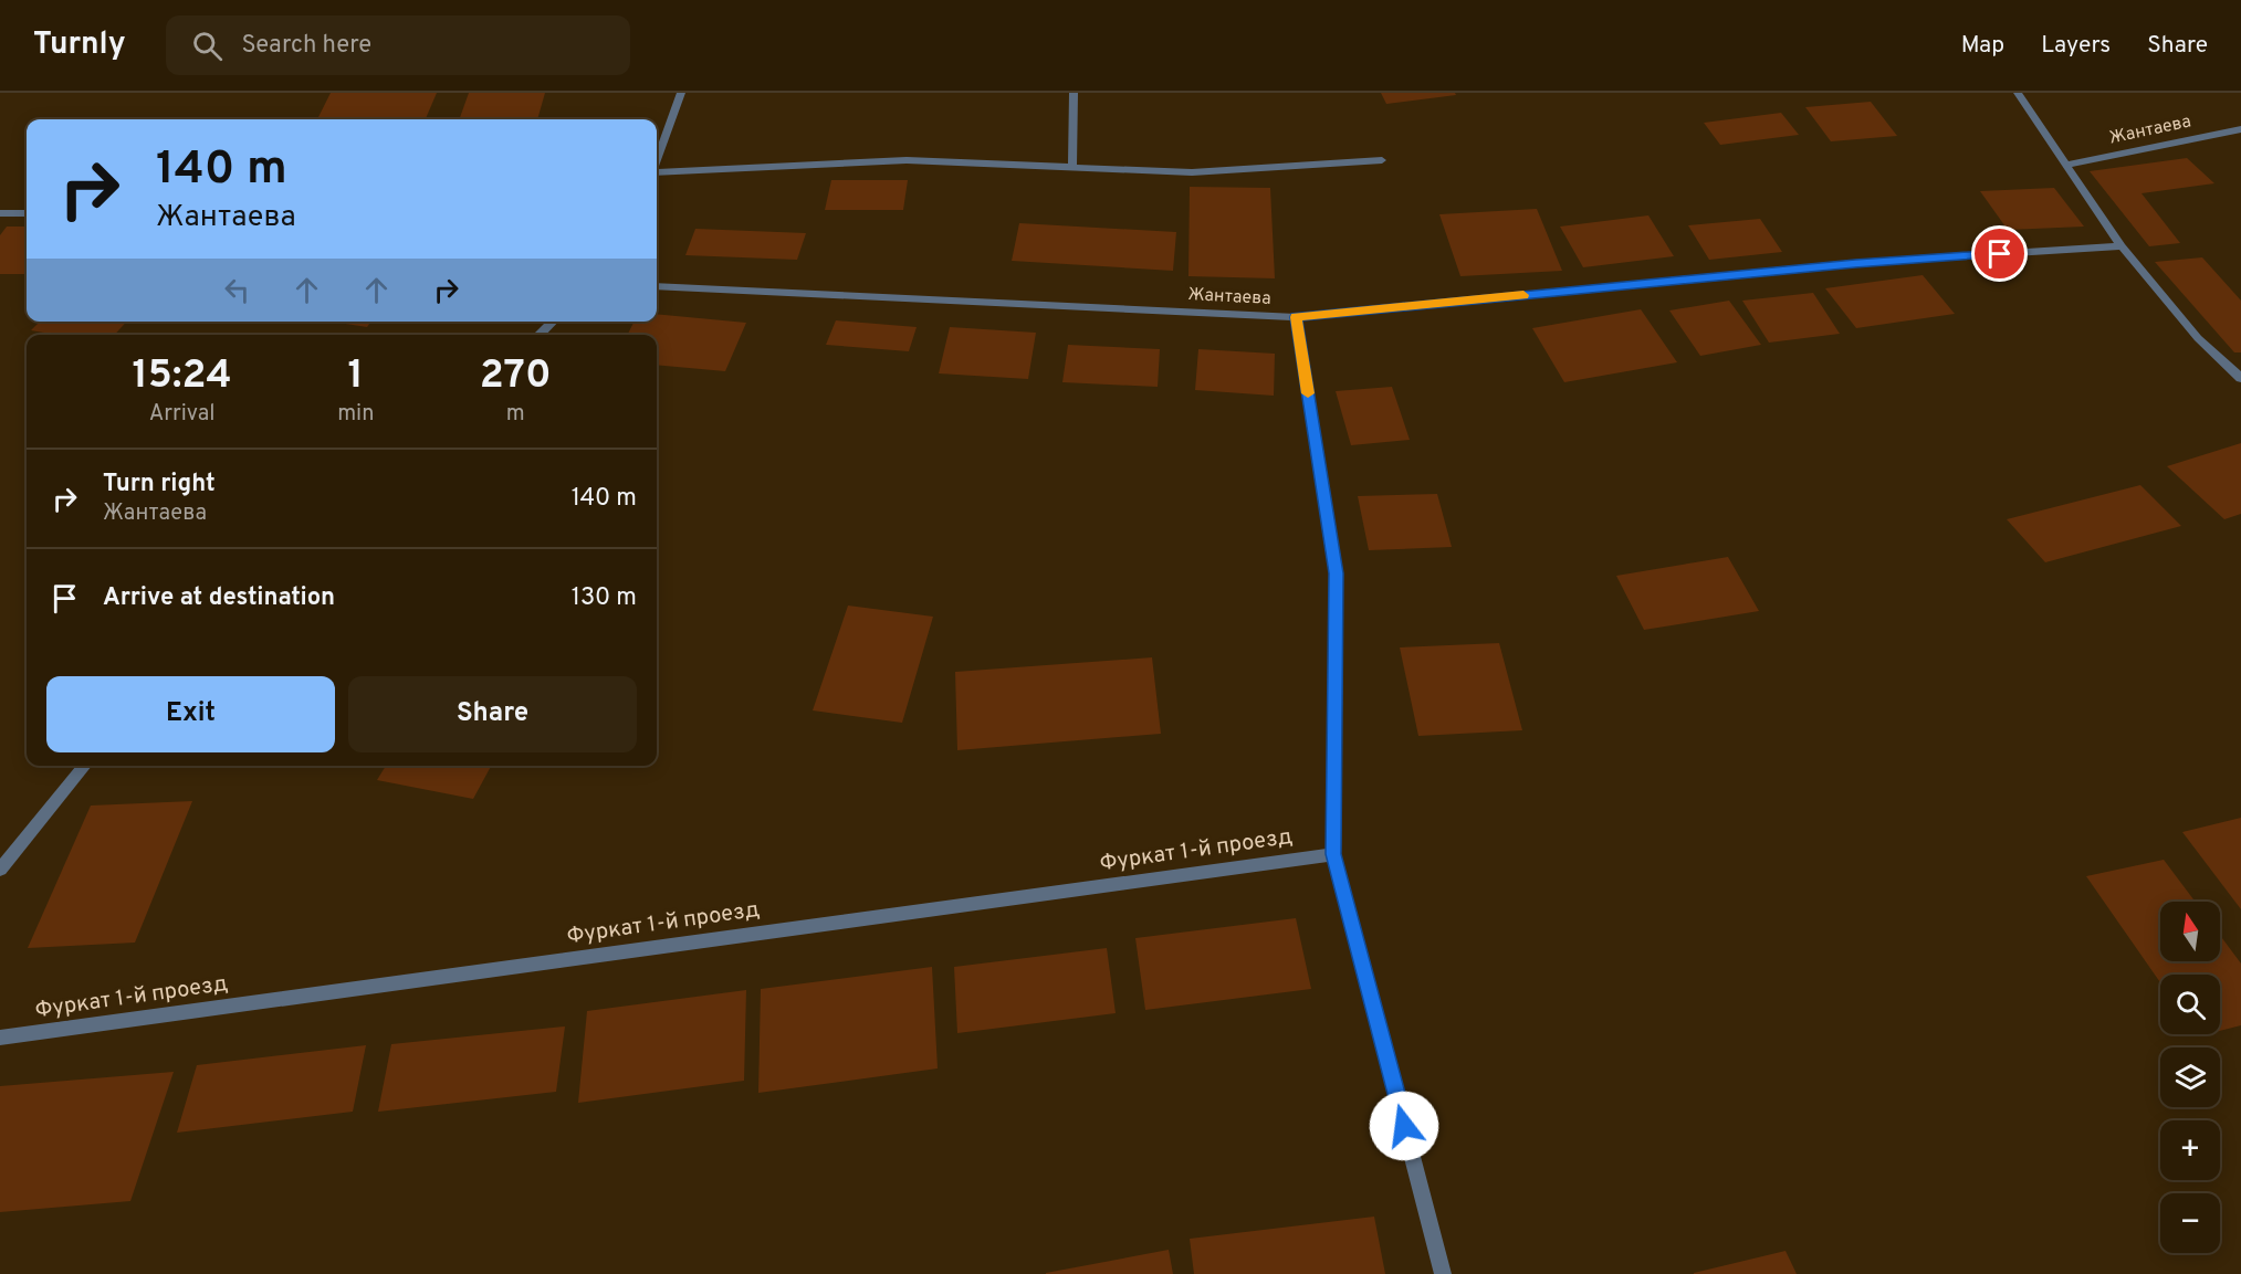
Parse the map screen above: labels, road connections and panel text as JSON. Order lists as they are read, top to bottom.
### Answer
{
  "streets": {
    "street": ["Жантаева", "Фуркат 1-й проезд"]
  },
  "north": "top",
  "page": {
    "header": "Turnly",
    "search": "Search here",
    "nav": ["Map", "Layers", "Share"],
    "turn": ["140 m", "Жантаева"],
    "eta": [
      "15:24",
      "Arrival",
      "1",
      "min",
      "270",
      "m"
    ],
    "list": [
      {
        "name": "Turn right",
        "note": "Жантаева",
        "value": "140 m"
      },
      {
        "name": "Arrive at destination",
        "value": "130 m"
      }
    ],
    "buttons": ["Exit", "Share"],
    "map_buttons": ["+", "−"]
  }
}
